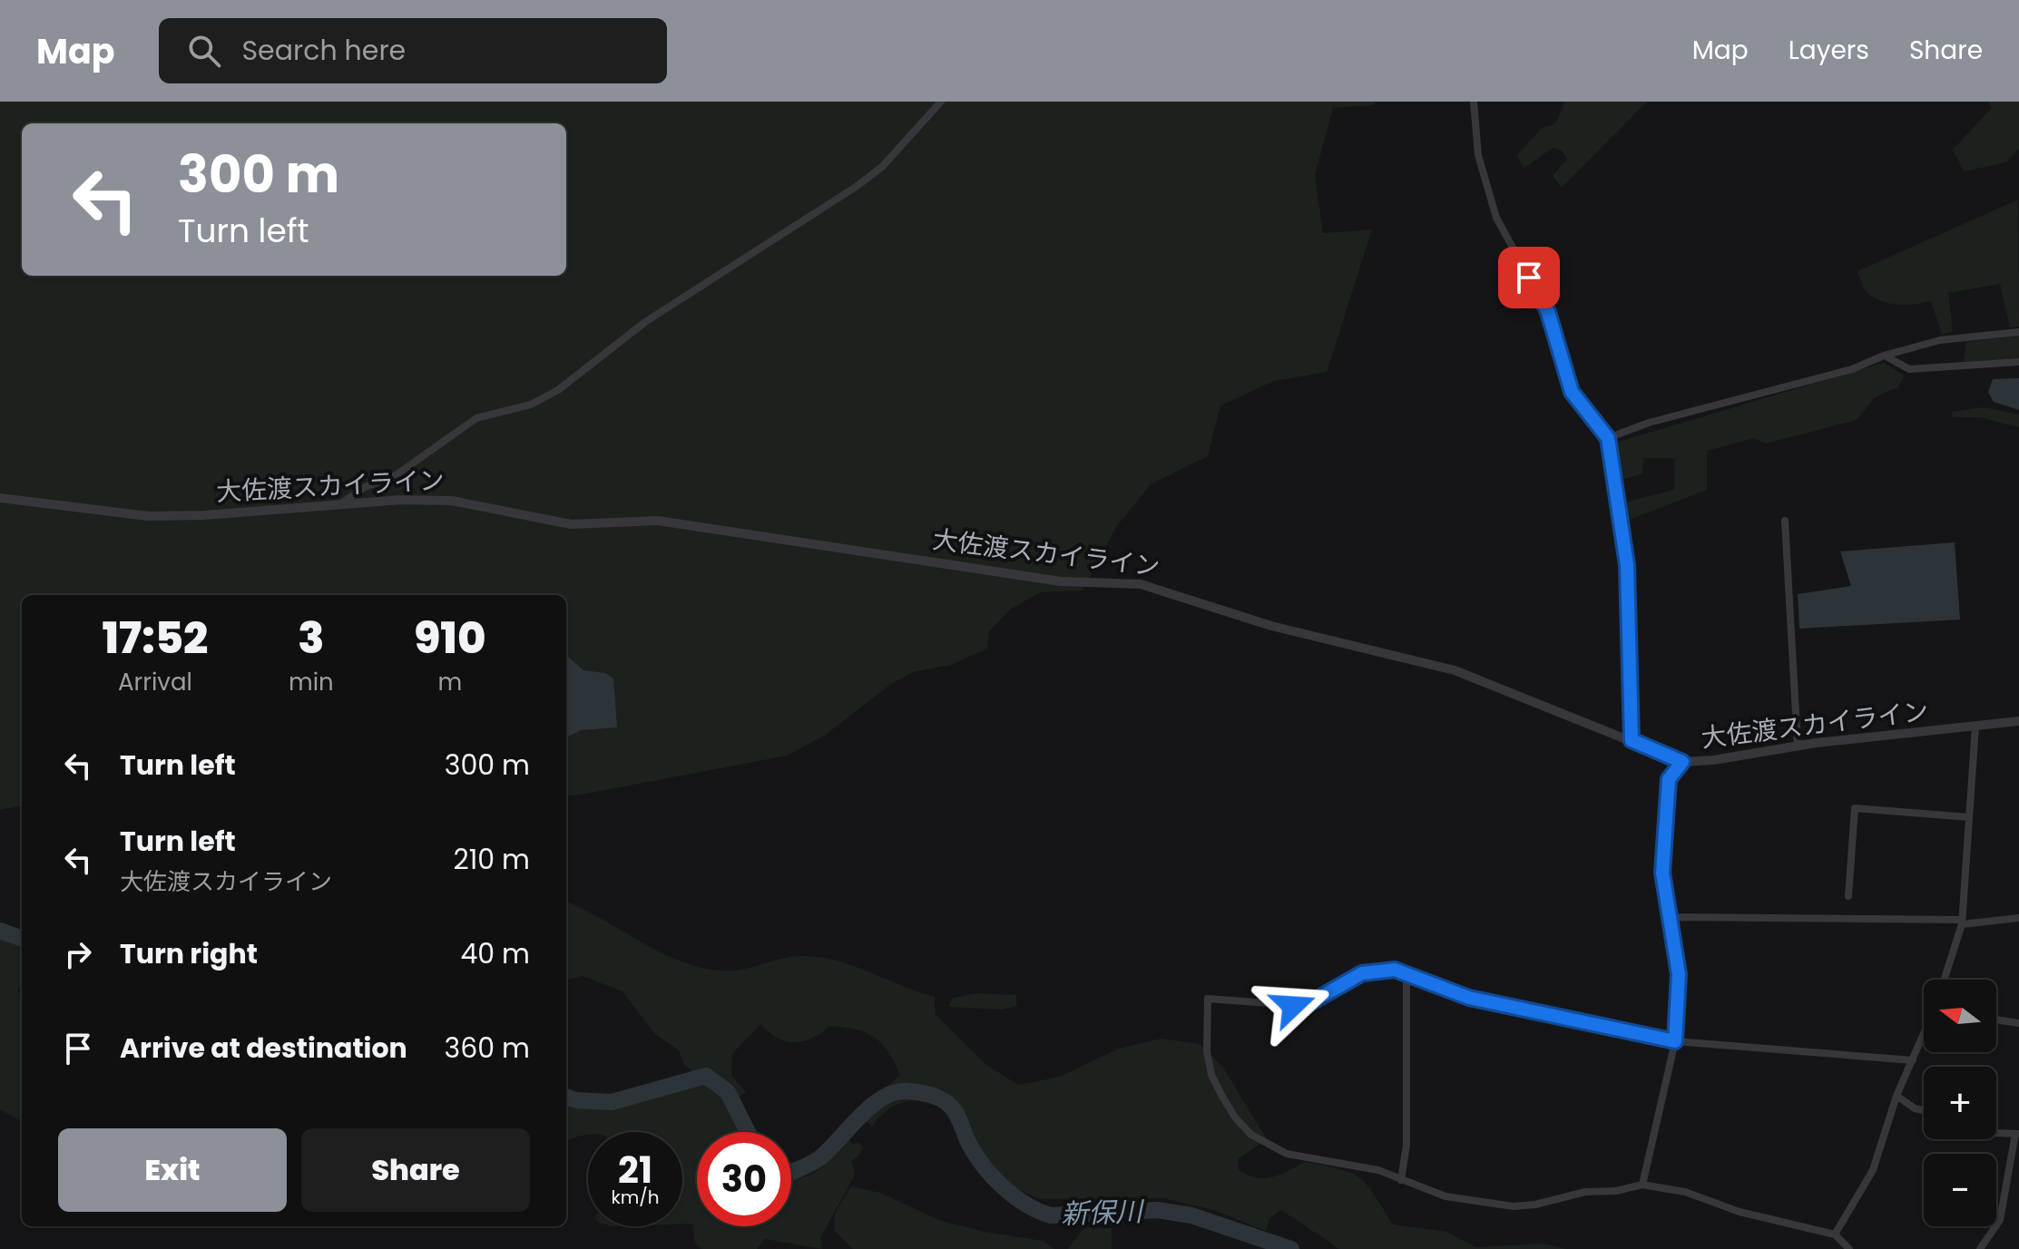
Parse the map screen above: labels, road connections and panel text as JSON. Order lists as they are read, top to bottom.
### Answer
{
  "streets": {
    "street": ["大佐渡スカイライン"]
  },
  "water": ["新保川"],
  "north": "left",
  "page": {
    "header": "Map",
    "search": "Search here",
    "nav": ["Map", "Layers", "Share"],
    "turn": ["300 m", "Turn left"],
    "eta": [
      "17:52",
      "Arrival",
      "3",
      "min",
      "910",
      "m"
    ],
    "list": [
      {
        "name": "Turn left",
        "value": "300 m"
      },
      {
        "name": "Turn left",
        "note": "大佐渡スカイライン",
        "value": "210 m"
      },
      {
        "name": "Turn right",
        "value": "40 m"
      },
      {
        "name": "Arrive at destination",
        "value": "360 m"
      }
    ],
    "map_buttons": ["+", "−"],
    "buttons": ["Exit", "Share"],
    "speed": "21 km/h",
    "limit": "30"
  }
}
